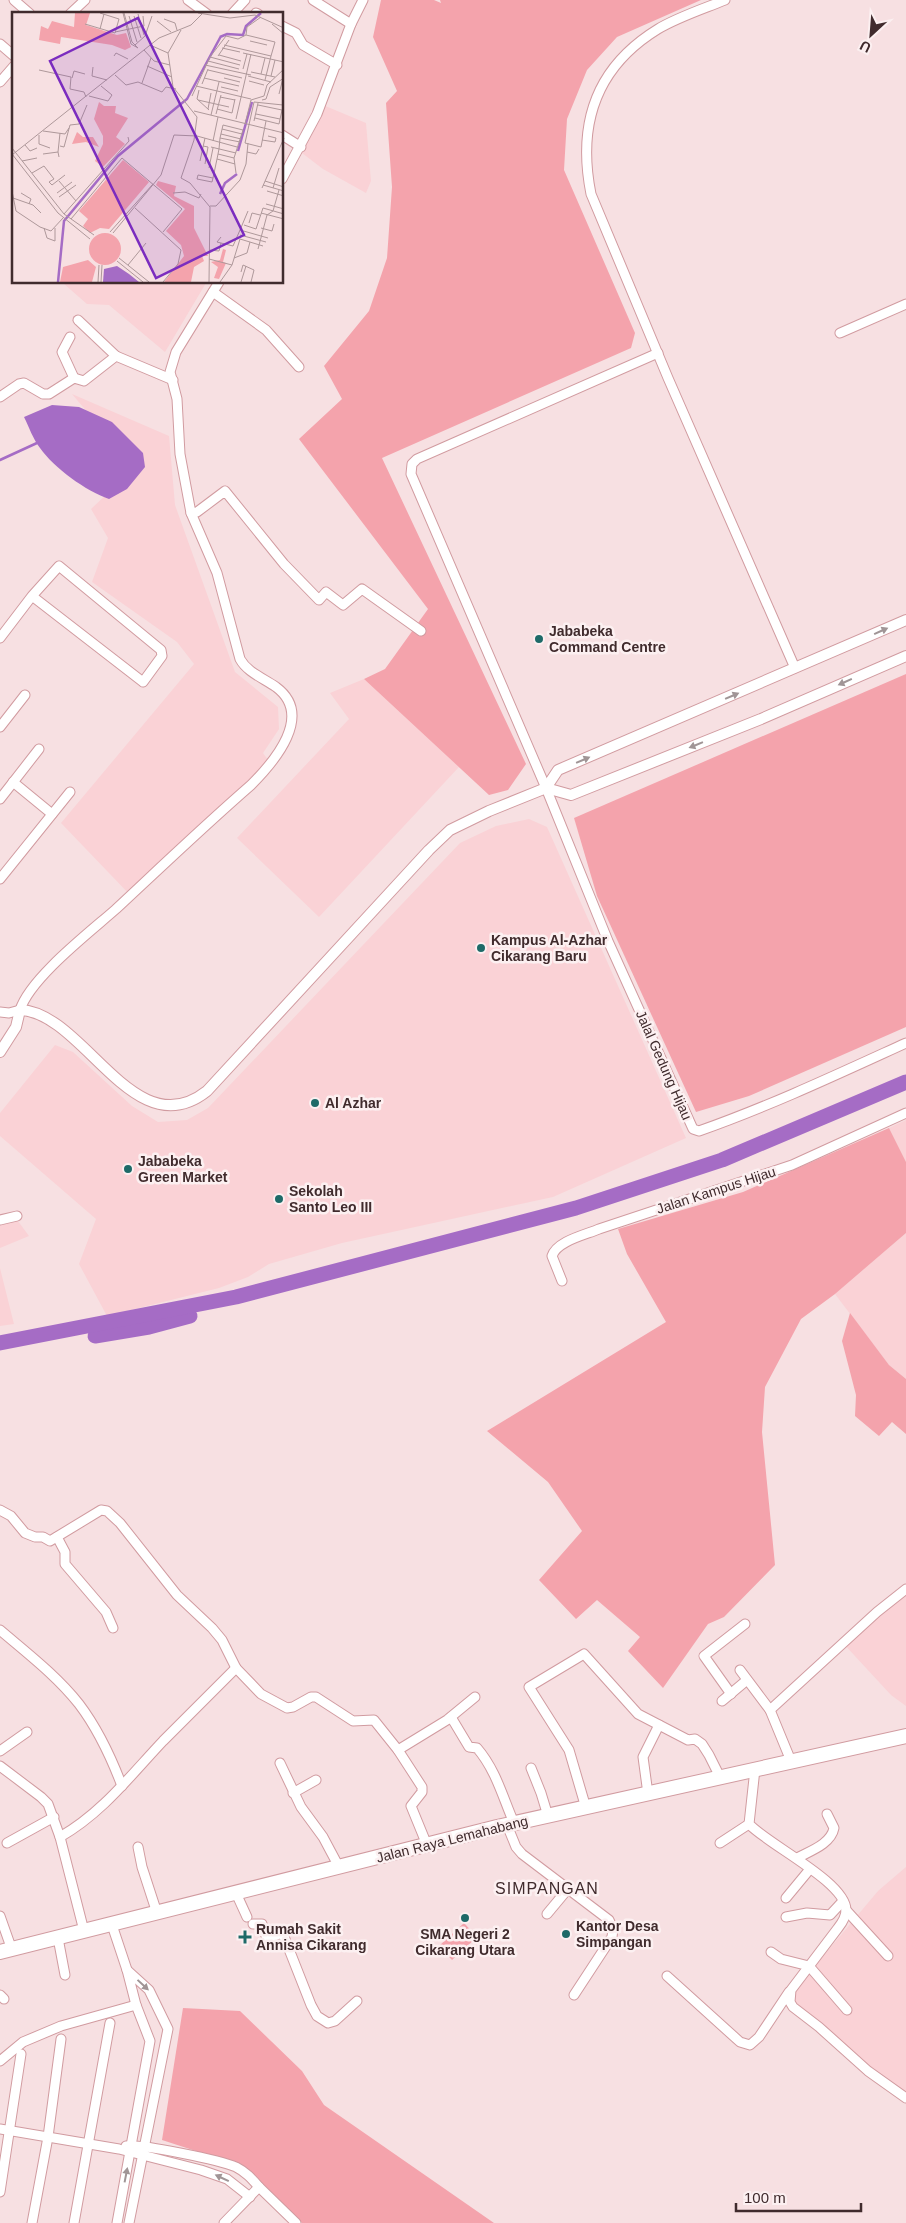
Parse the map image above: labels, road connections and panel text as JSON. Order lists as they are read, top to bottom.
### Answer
{
  "streets": {
    "main road": ["Jalan Raya Lemahabang"],
    "street": ["Jalal Gedung Hijau", "Jalan Kampus Hijau"]
  },
  "districts": ["SIMPANGAN"],
  "places": {
    "other": [
      "Jababeka Command Centre",
      "Kampus Al-Azhar Cikarang Baru",
      "Al Azhar",
      "Jababeka Green Market",
      "Sekolah Santo Leo III",
      "SMA Negeri 2 Cikarang Utara",
      "Kantor Desa Simpangan"
    ],
    "health": ["Rumah Sakit Annisa Cikarang"]
  },
  "scale_bar": "100 m",
  "north": "bottom left"
}
